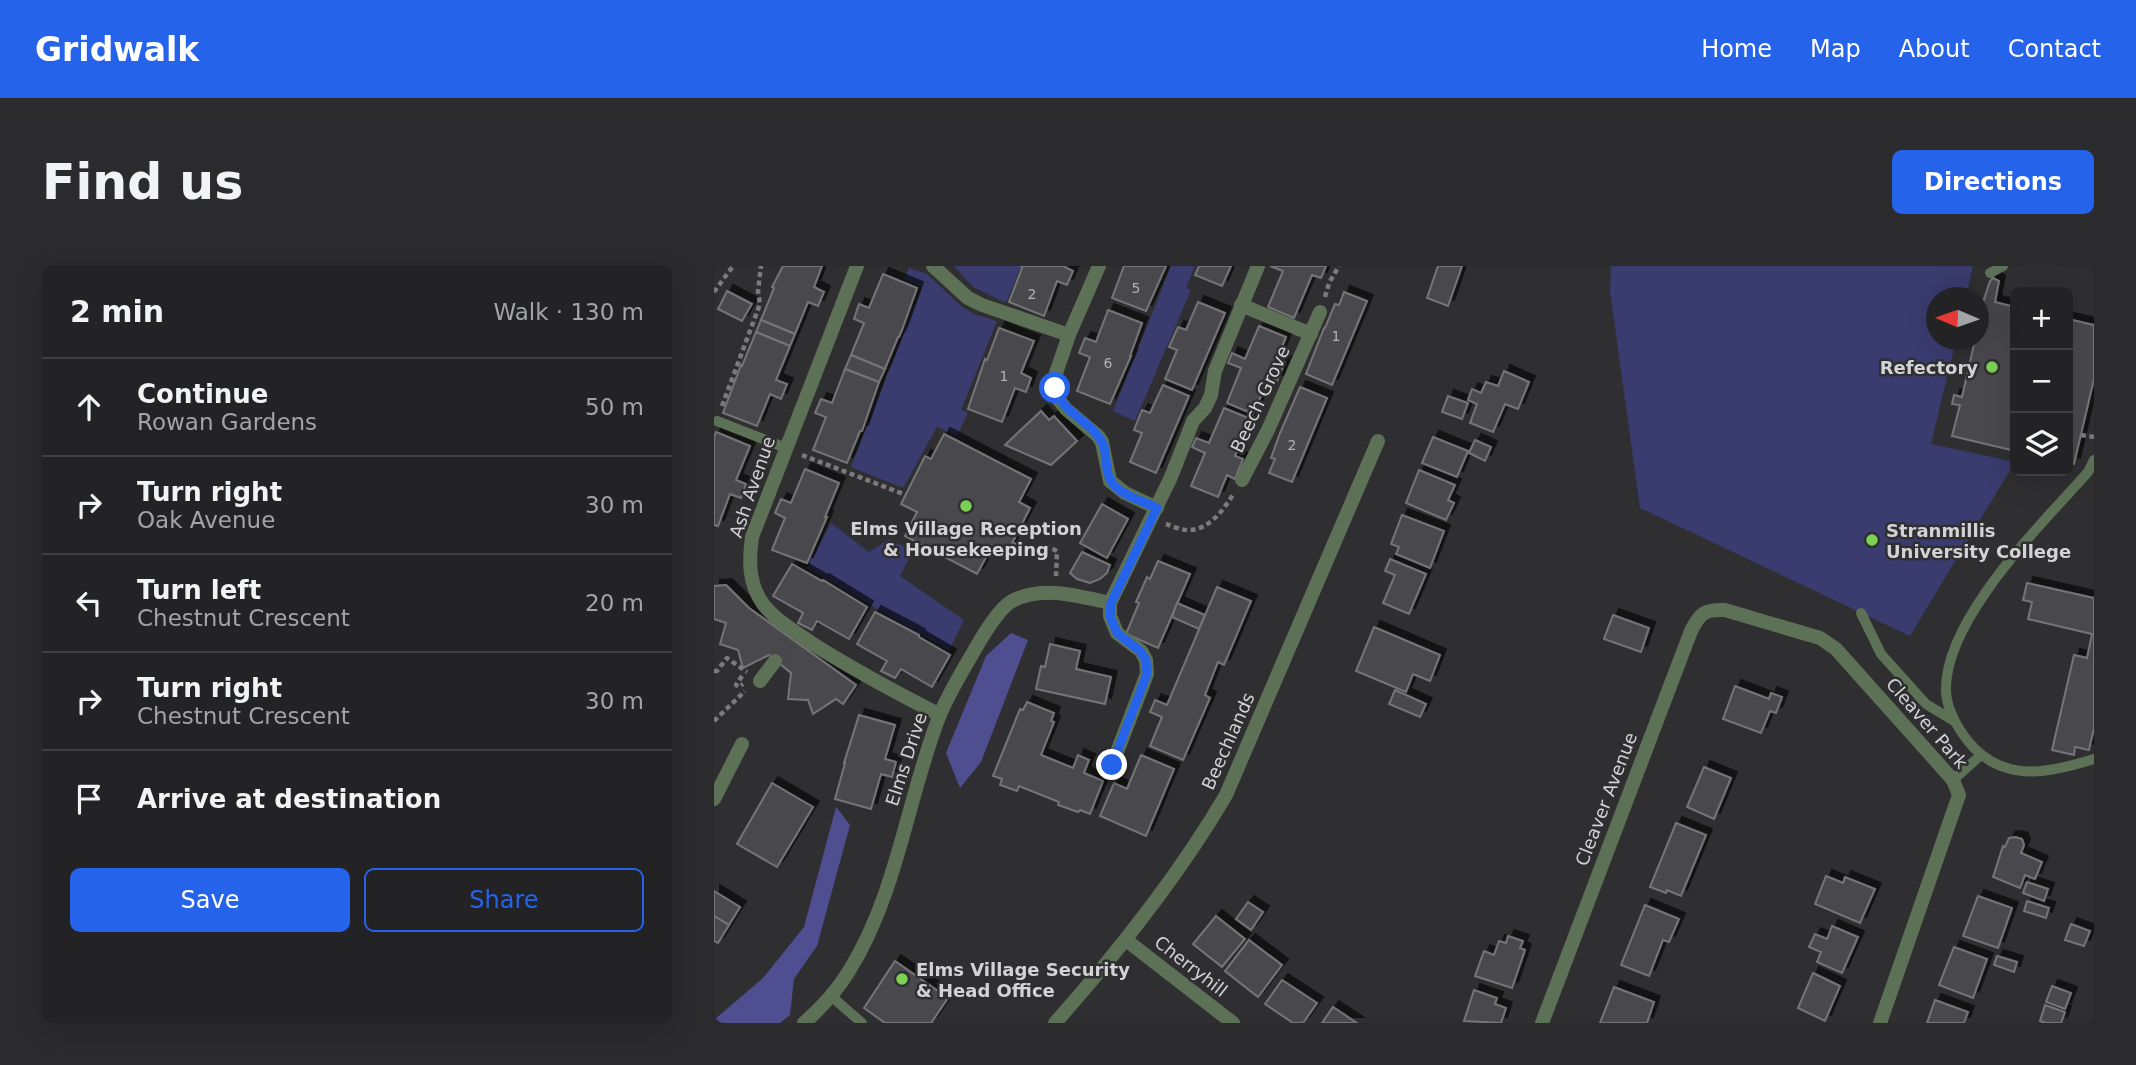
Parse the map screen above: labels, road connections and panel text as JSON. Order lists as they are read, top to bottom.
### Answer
{
  "streets": {
    "street": [
      "Beech Grove",
      "Ash Avenue",
      "Cleaver Park",
      "Beechlands",
      "Elms Drive",
      "Cleaver Avenue",
      "Cherryhill"
    ]
  },
  "crossings": [
    ["Ash Avenue", "Elms Drive"],
    ["Cleaver Park", "Cleaver Avenue"],
    ["Beechlands", "Cherryhill"]
  ],
  "places": [
    "Refectory",
    "Elms Village Reception & Housekeeping",
    "Stranmillis University College",
    "Elms Village Security & Head Office"
  ],
  "house_numbers": [
    "5",
    "2",
    "1",
    "6",
    "1",
    "2"
  ],
  "north": "left",
  "page": {
    "header": "Gridwalk",
    "nav": [
      "Home",
      "Map",
      "About",
      "Contact"
    ],
    "buttons": [
      "Directions",
      ["Save", "Share"]
    ],
    "title": "Find us",
    "heading": ["2 min", "Walk · 130 m"],
    "map_buttons": ["+", "−"],
    "list": [
      ["Continue", "Rowan Gardens", "50 m"],
      ["Turn right", "Oak Avenue", "30 m"],
      ["Turn left", "Chestnut Crescent", "20 m"],
      ["Turn right", "Chestnut Crescent", "30 m"],
      "Arrive at destination"
    ]
  }
}
